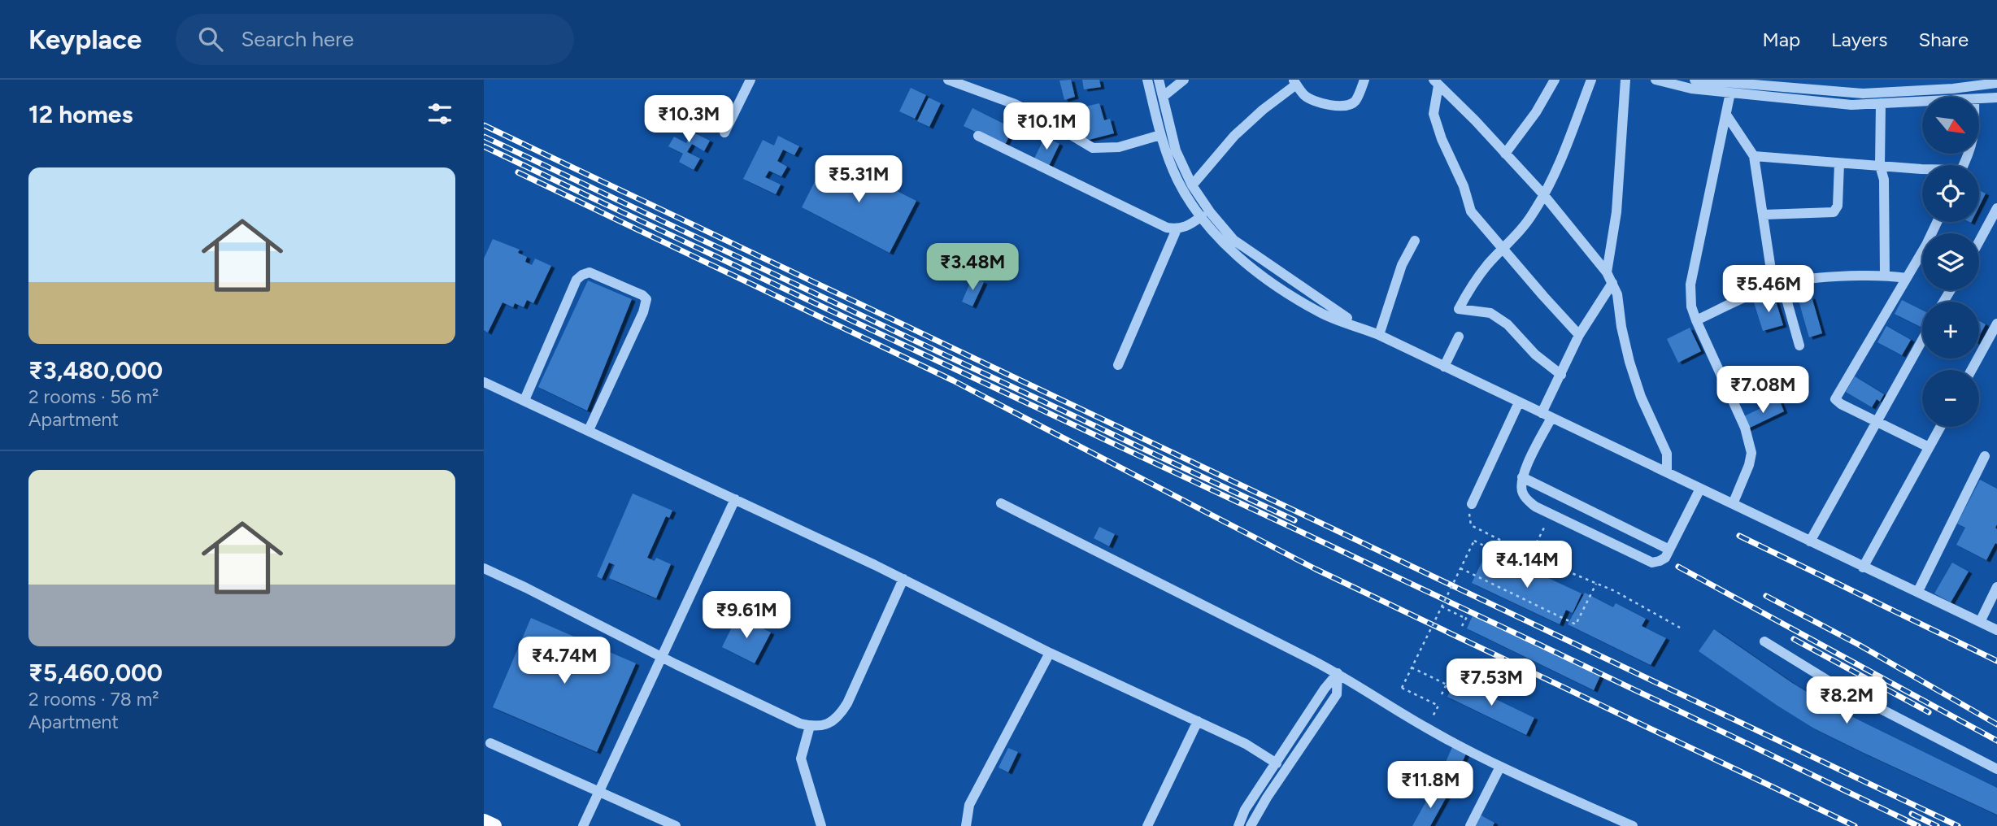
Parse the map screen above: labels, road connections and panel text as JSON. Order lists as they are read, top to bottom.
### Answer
{
  "north": "bottom right",
  "page": {
    "header": "Keyplace",
    "search": "Search here",
    "nav": ["Map", "Layers", "Share"],
    "heading": "12 homes",
    "price": [
      "₹10.3M",
      "₹10.1M",
      "₹5.31M",
      "₹3.48M",
      "₹5.46M",
      "₹7.08M",
      "₹4.14M",
      "₹9.61M",
      "₹4.74M",
      "₹7.53M",
      "₹8.2M",
      "₹11.8M"
    ],
    "map_buttons": ["+", "−"],
    "list": [
      {
        "name": "₹3,480,000",
        "note": "2 rooms · 56 m² · Apartment"
      },
      {
        "name": "₹5,460,000",
        "note": "2 rooms · 78 m² · Apartment"
      }
    ]
  }
}
